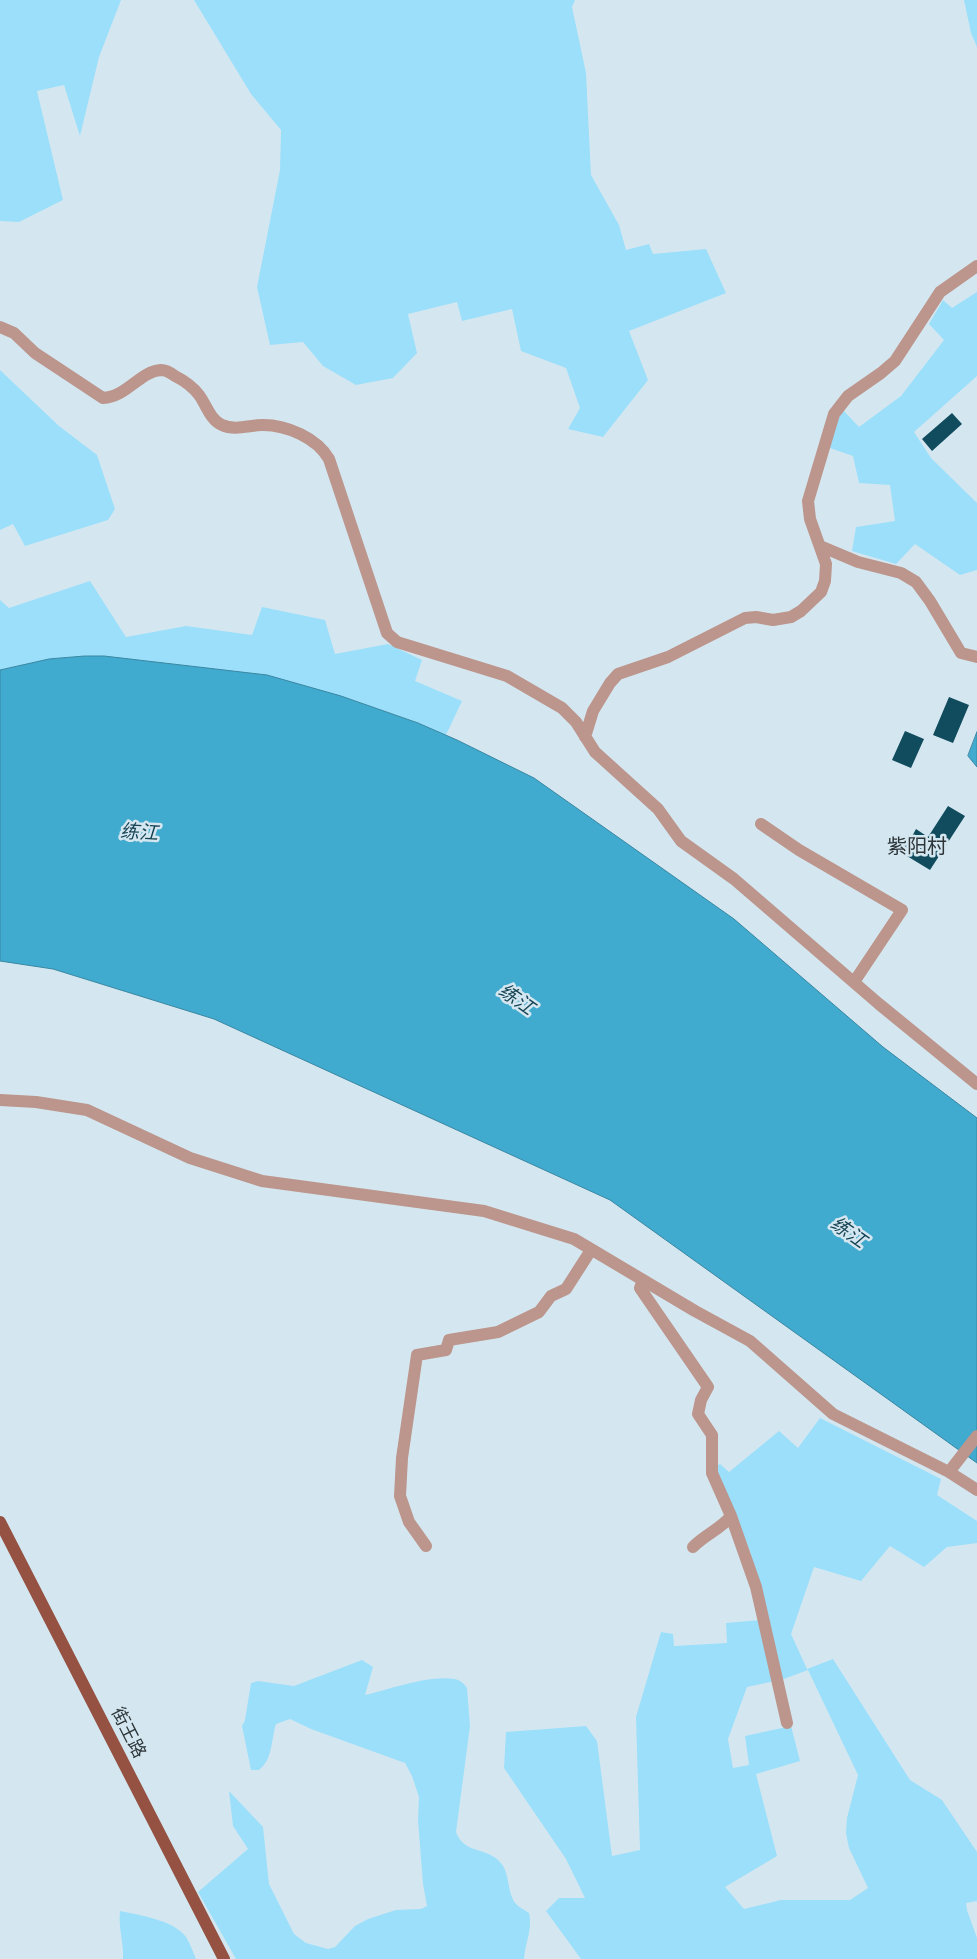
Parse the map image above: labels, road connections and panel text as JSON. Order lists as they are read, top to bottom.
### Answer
{
  "streets": {
    "main road": ["街王路"]
  },
  "districts": ["紫阳村"],
  "water": ["练江"]
}
